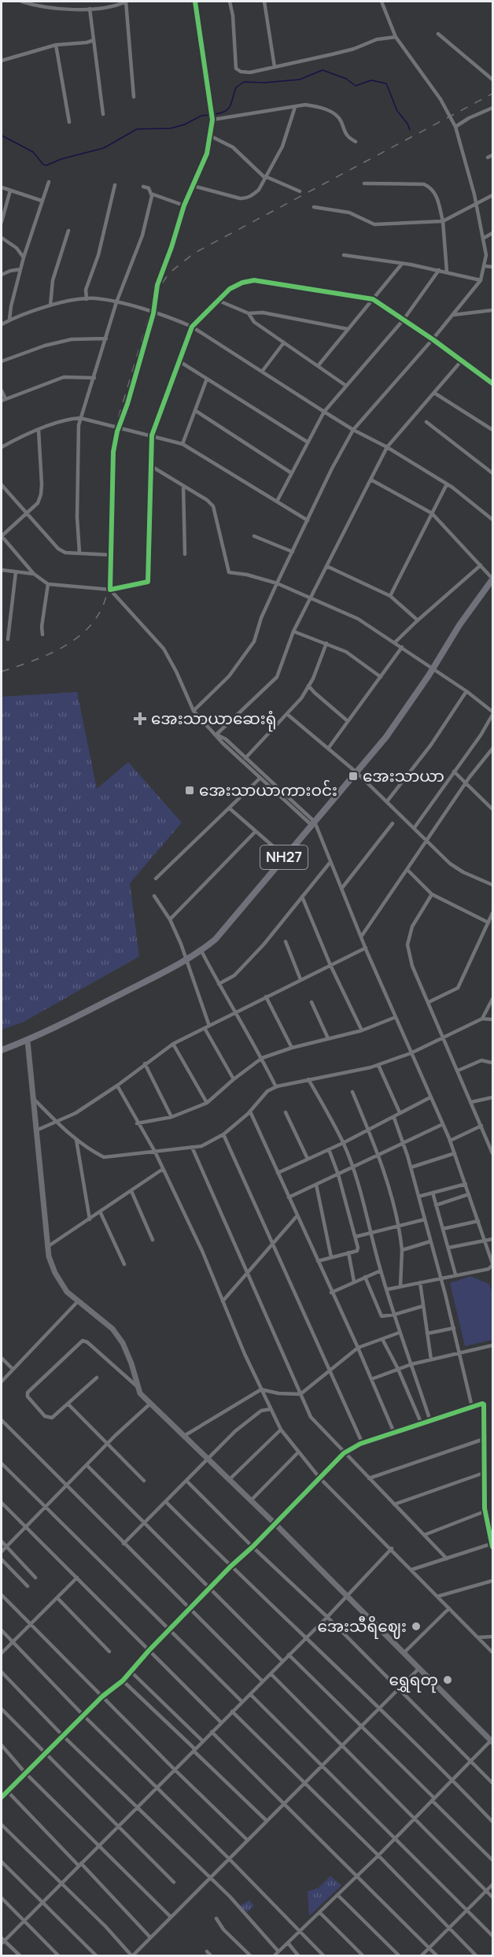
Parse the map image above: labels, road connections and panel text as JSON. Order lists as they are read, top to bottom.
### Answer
{
  "streets": {
    "highway": ["NH27"]
  },
  "places": {
    "health": ["အေးသာယာဆေးရုံ"],
    "transit": ["အေးသာယာ", "အေးသာယာကားဝင်း"],
    "other": ["အေးသီရိဈေး", "ရွှေရတု"]
  }
}
